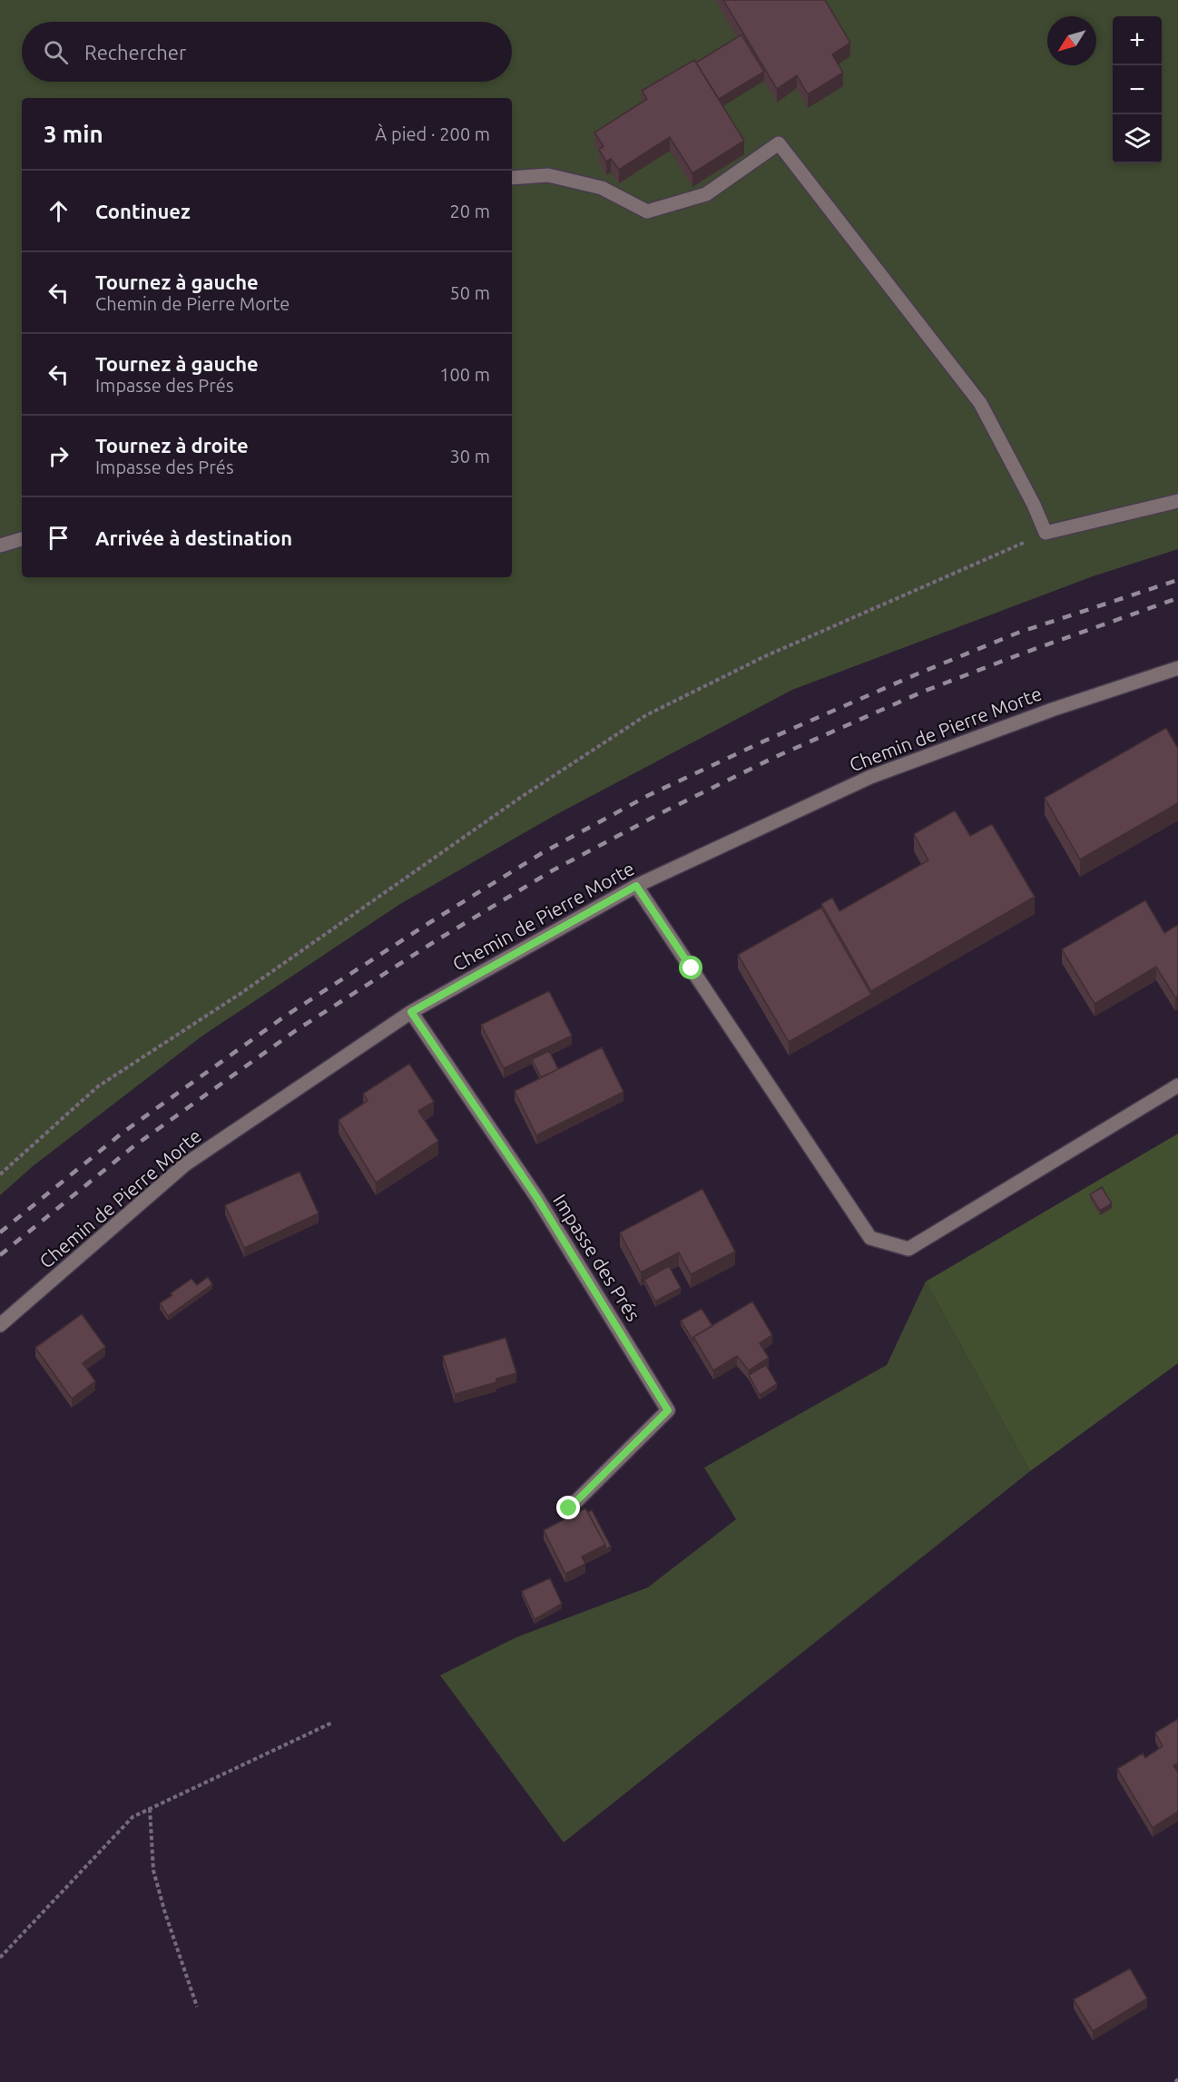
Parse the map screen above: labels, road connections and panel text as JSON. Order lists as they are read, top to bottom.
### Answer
{
  "streets": {
    "street": ["Chemin de Pierre Morte", "Impasse des Prés"]
  },
  "crossings": [
    ["Chemin de Pierre Morte", "Impasse des Prés"]
  ],
  "north": "bottom left",
  "page": {
    "map_buttons": ["+", "−"],
    "search": "Rechercher",
    "heading": ["3 min", "À pied · 200 m"],
    "list": [
      ["Continuez", "20 m"],
      ["Tournez à gauche", "Chemin de Pierre Morte", "50 m"],
      ["Tournez à gauche", "Impasse des Prés", "100 m"],
      ["Tournez à droite", "Impasse des Prés", "30 m"],
      "Arrivée à destination"
    ]
  }
}
